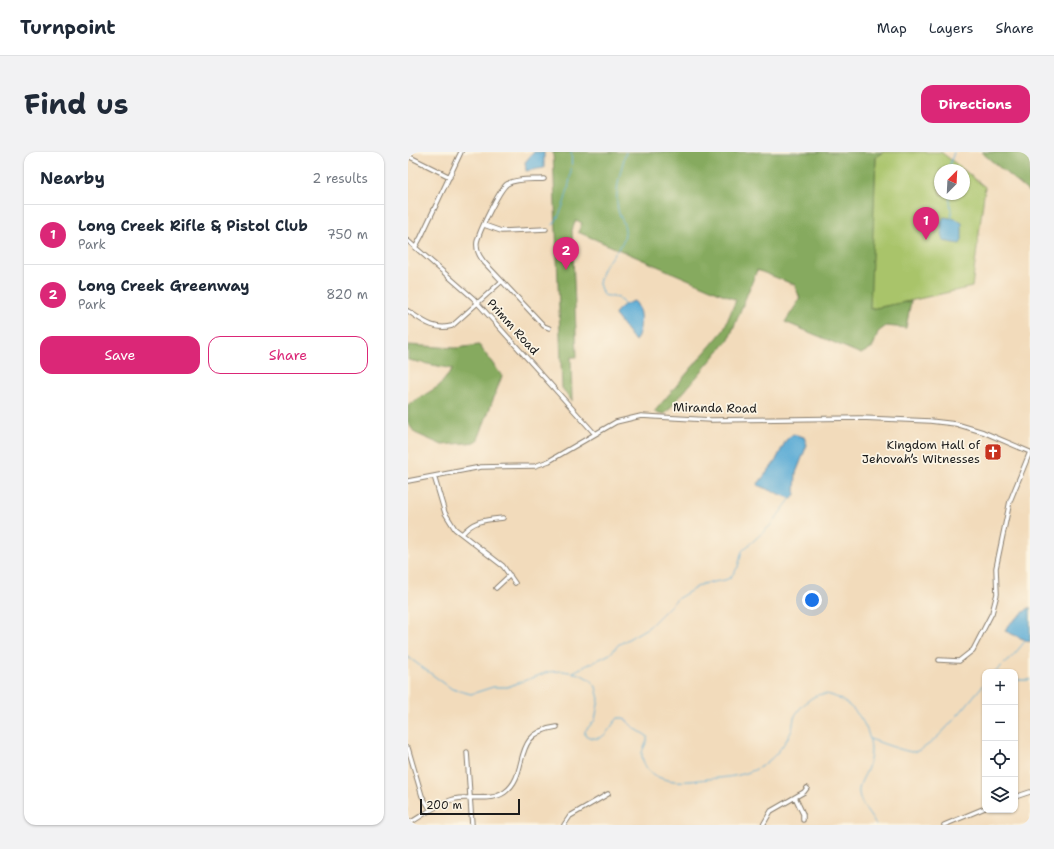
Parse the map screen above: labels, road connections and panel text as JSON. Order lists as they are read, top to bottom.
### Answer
{
  "streets": {
    "street": ["Primm Road", "Miranda Road"]
  },
  "crossings": [
    ["Primm Road", "Miranda Road"]
  ],
  "places": {
    "church": ["Kingdom Hall of Jehovah’s Witnesses"]
  },
  "scale_bar": "200 m",
  "north": "top right",
  "page": {
    "header": "Turnpoint",
    "nav": ["Map", "Layers", "Share"],
    "title": "Find us",
    "buttons": [
      "Directions",
      ["Save", "Share"]
    ],
    "heading": ["Nearby", "2 results"],
    "list": [
      {
        "mark": "1",
        "name": "Long Creek Rifle & Pistol Club",
        "note": "Park",
        "value": "750 m"
      },
      {
        "mark": "2",
        "name": "Long Creek Greenway",
        "note": "Park",
        "value": "820 m"
      }
    ],
    "pins": ["1", "2"],
    "map_buttons": ["+", "−"],
    "scale": "200 m"
  }
}
